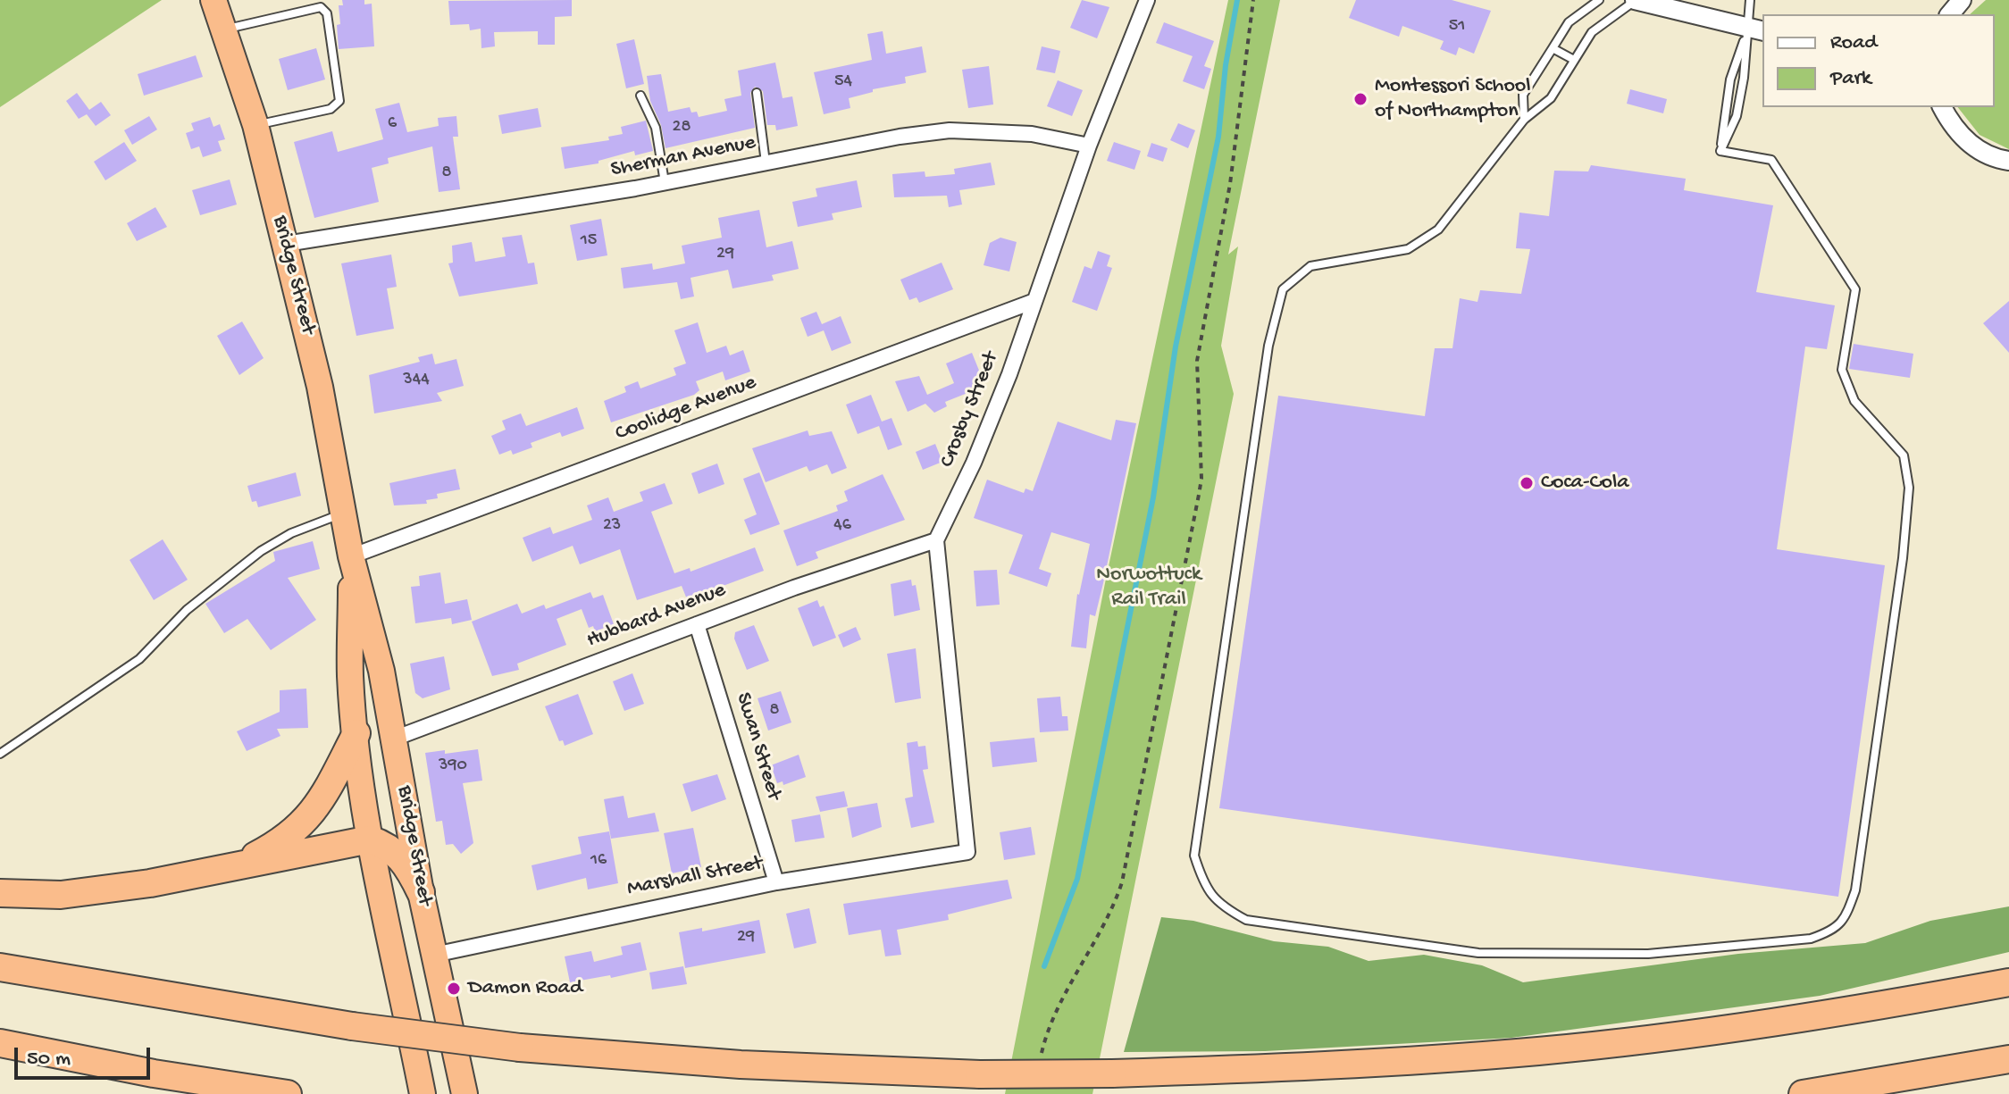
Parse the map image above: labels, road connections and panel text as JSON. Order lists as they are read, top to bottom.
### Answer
{
  "streets": {
    "highway": ["Bridge Street"],
    "street": [
      "Sherman Avenue",
      "Coolidge Avenue",
      "Crosby Street",
      "Hubbard Avenue",
      "Swan Street",
      "Marshall Street"
    ]
  },
  "crossings": [
    ["Sherman Avenue", "Bridge Street"],
    ["Sherman Avenue", "Crosby Street"],
    ["Bridge Street", "Coolidge Avenue"],
    ["Bridge Street", "Hubbard Avenue"],
    ["Bridge Street", "Marshall Street"],
    ["Coolidge Avenue", "Crosby Street"],
    ["Crosby Street", "Hubbard Avenue"],
    ["Crosby Street", "Marshall Street"],
    ["Hubbard Avenue", "Swan Street"],
    ["Hubbard Avenue", "Marshall Street"],
    ["Swan Street", "Marshall Street"]
  ],
  "parks": ["Norwottuck Rail Trail"],
  "places": ["Montessori School of Northampton", "Coca-Cola", "Damon Road"],
  "house_numbers": [
    "51",
    "54",
    "6",
    "28",
    "8",
    "15",
    "29",
    "344",
    "23",
    "46",
    "8",
    "390",
    "16",
    "29"
  ],
  "legend": ["Road", "Park"],
  "scale_bar": "50 m"
}
